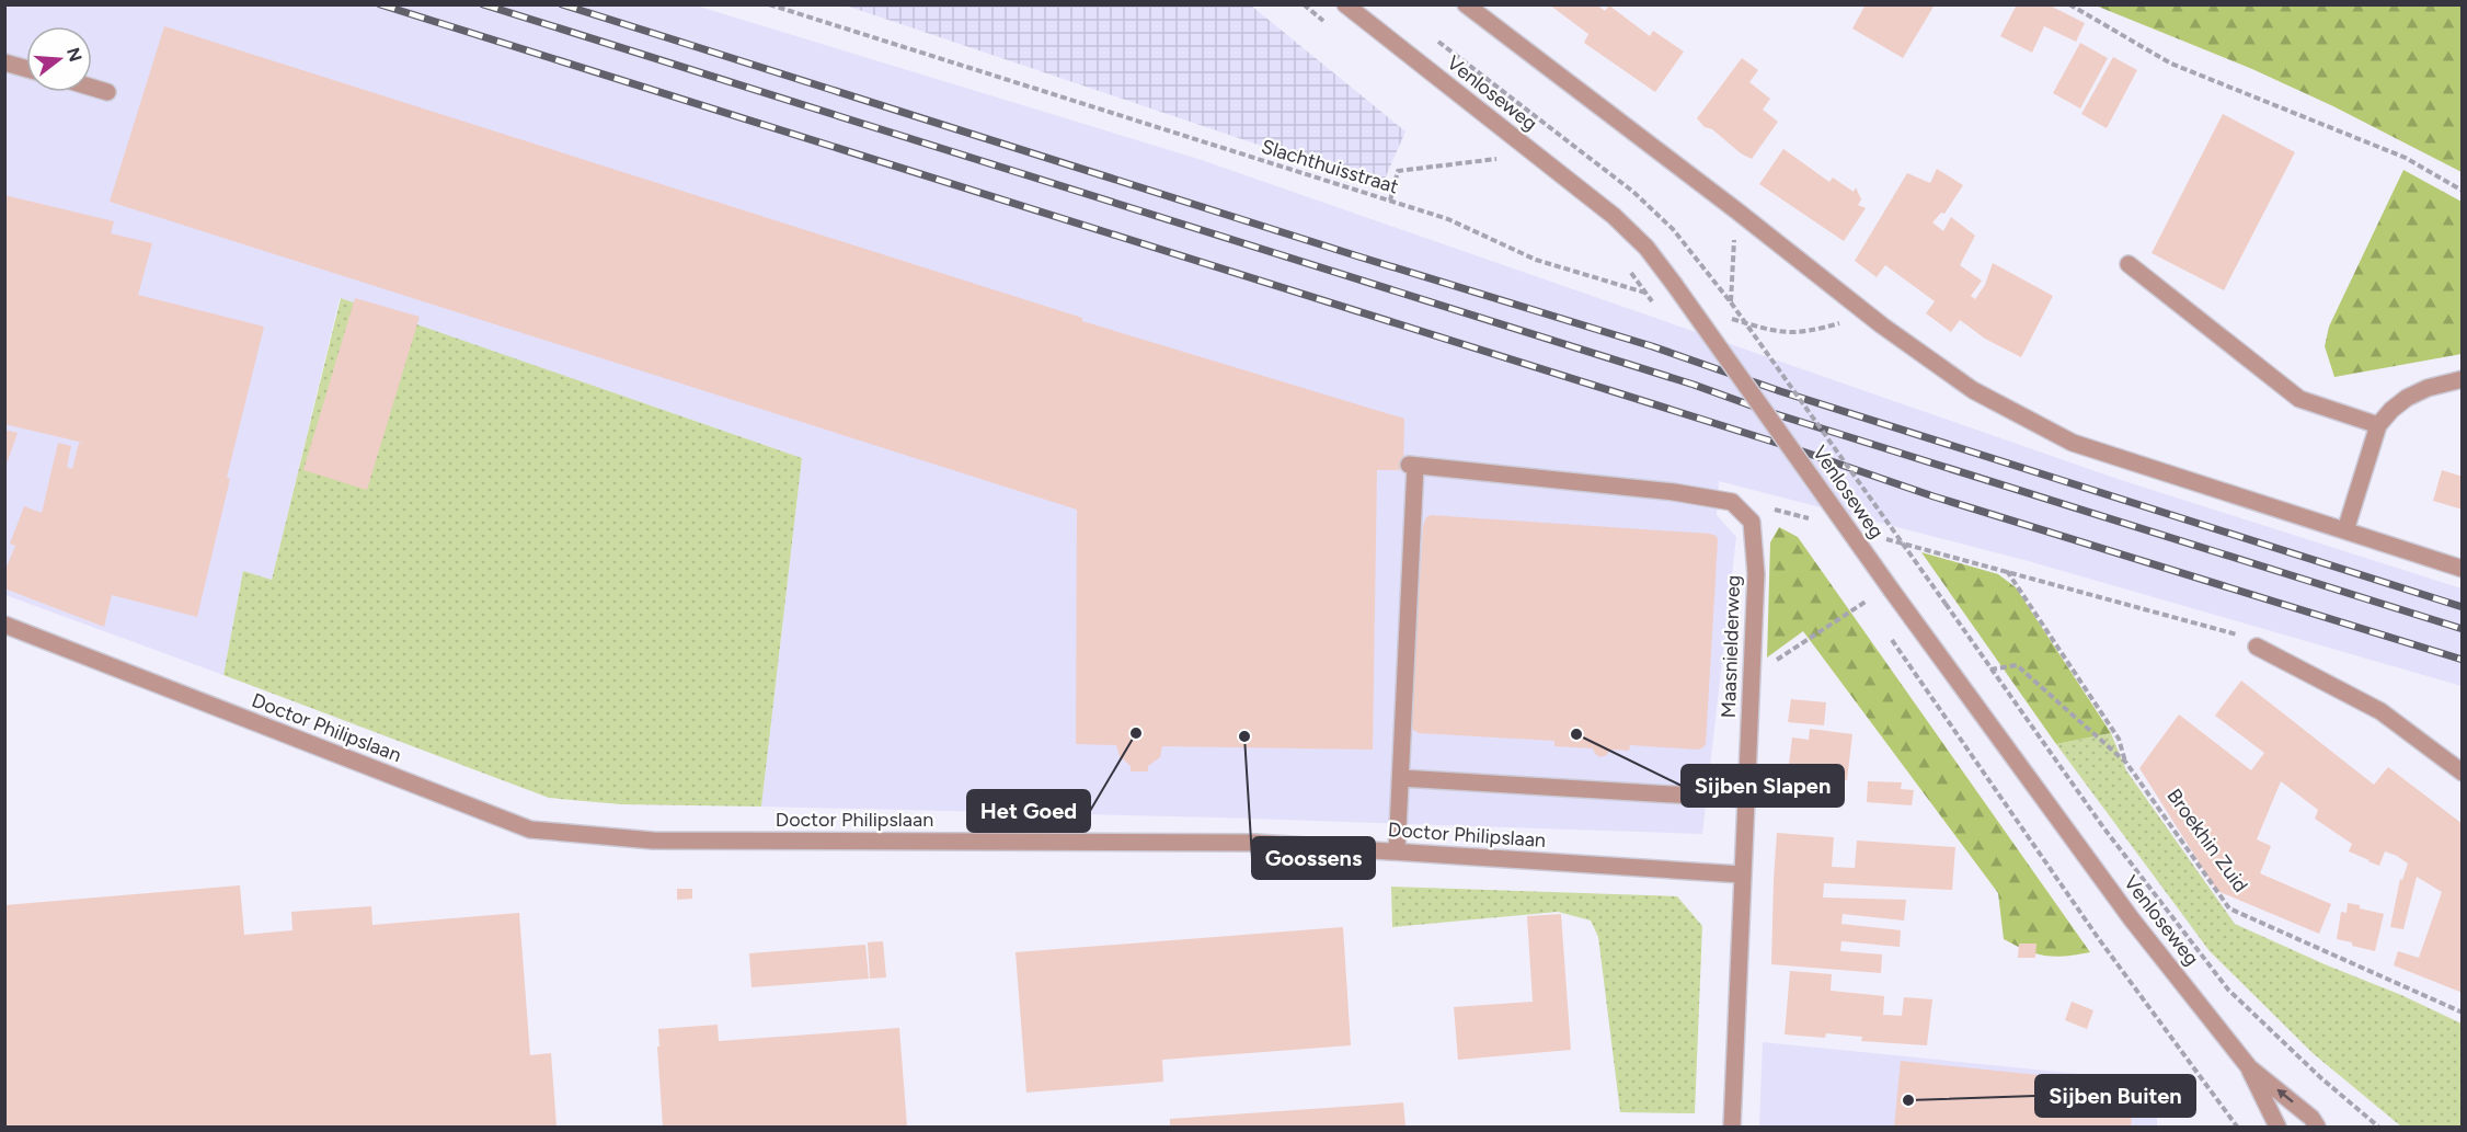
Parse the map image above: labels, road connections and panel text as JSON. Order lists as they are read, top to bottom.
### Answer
{
  "streets": {
    "street": ["Venloseweg", "Maasnielderweg", "Doctor Philipslaan"],
    "path": ["Slachthuisstraat", "Broekhin Zuid"]
  },
  "crossings": [
    ["Venloseweg", "Broekhin Zuid"],
    ["Maasnielderweg", "Doctor Philipslaan"]
  ],
  "places": [
    "Het Goed",
    "Sijben Slapen",
    "Goossens",
    "Sijben Buiten"
  ],
  "north": "right"
}
